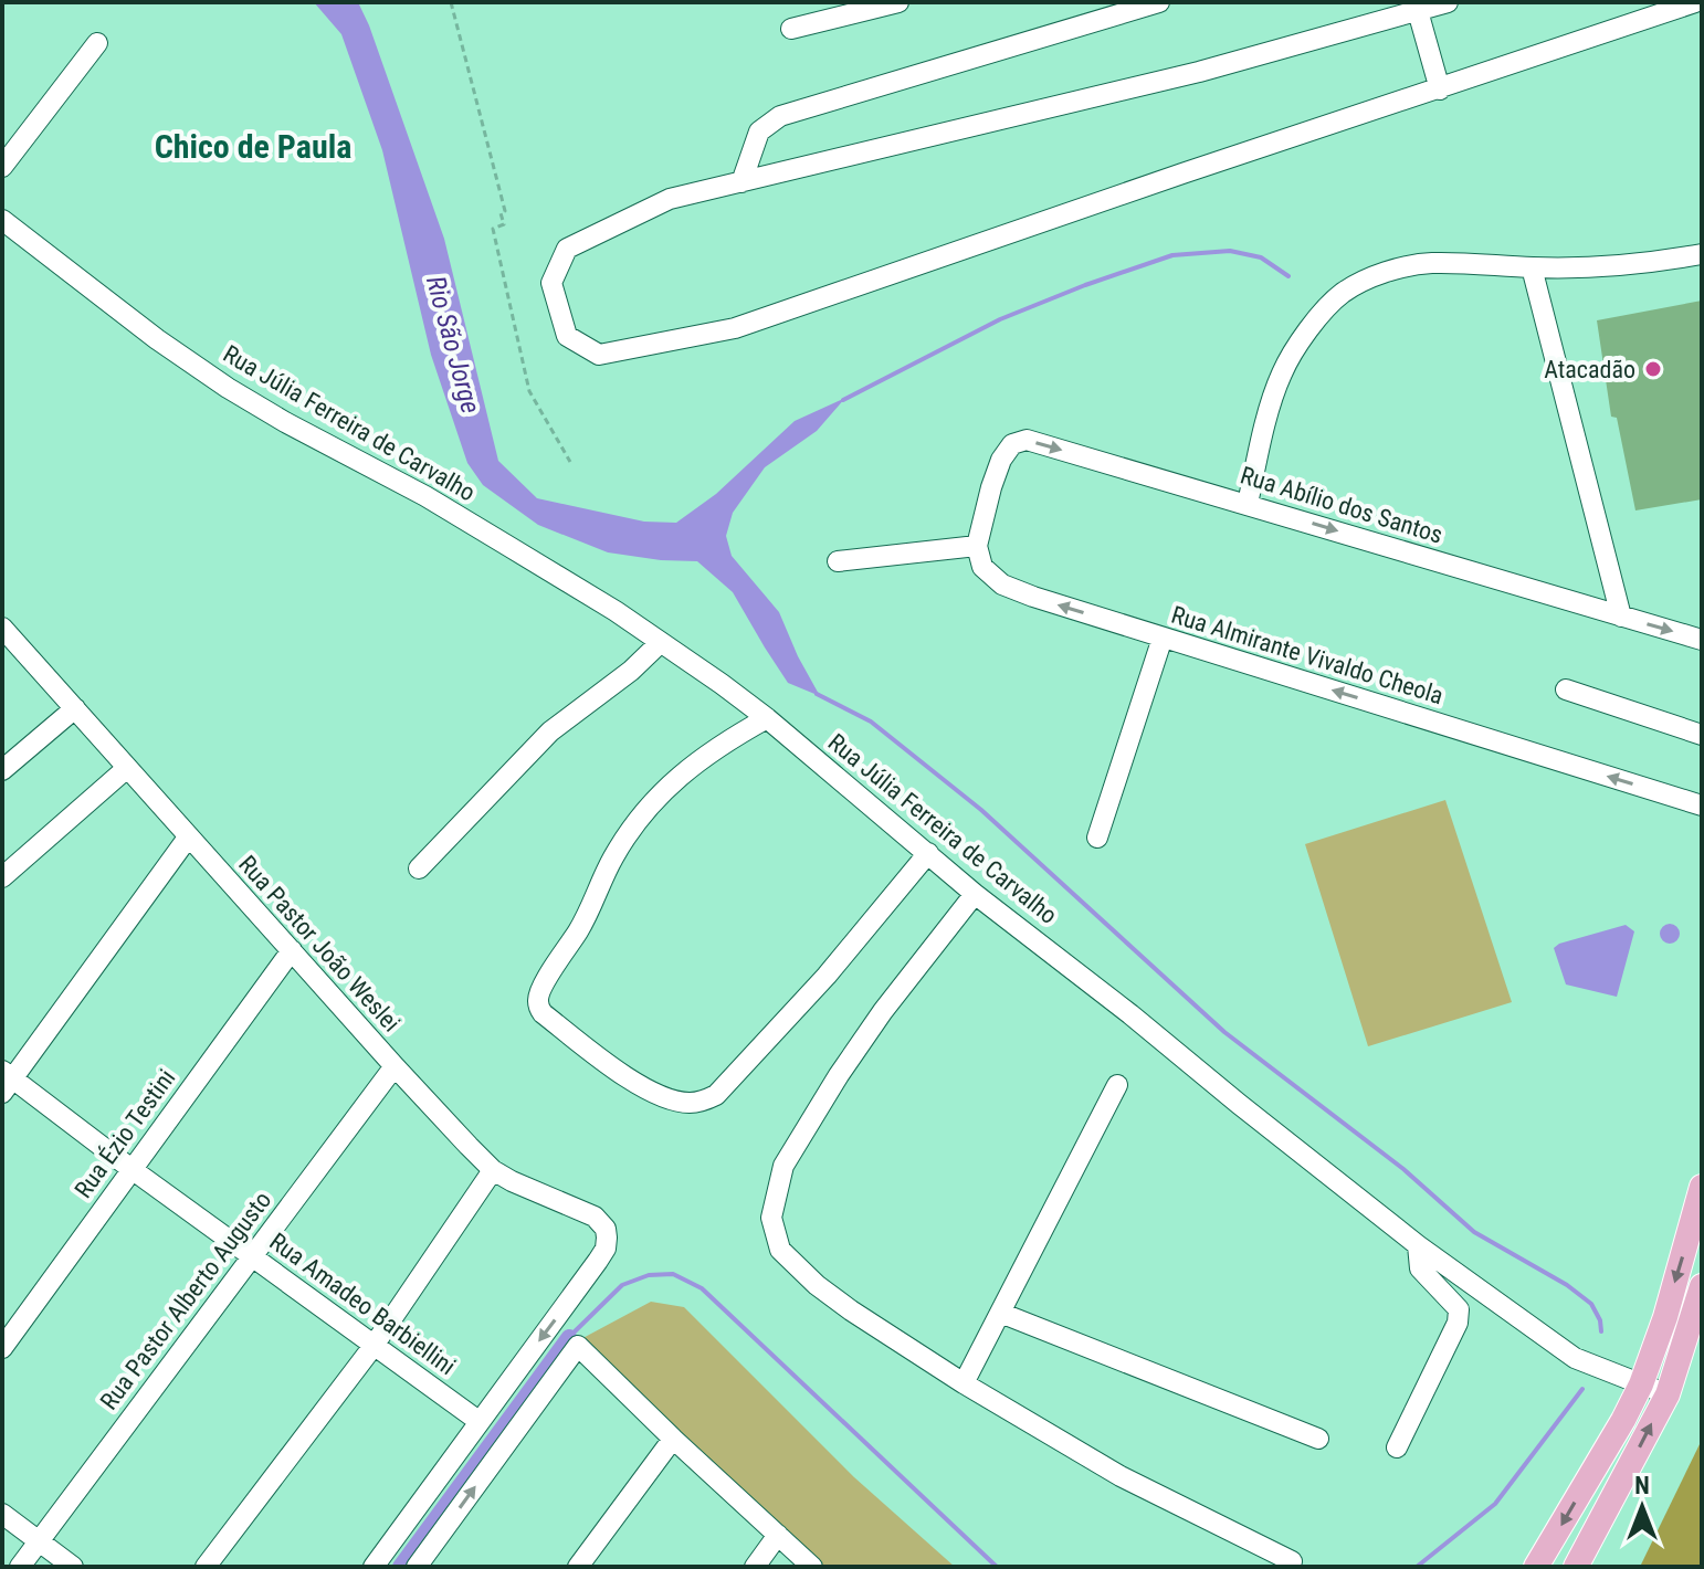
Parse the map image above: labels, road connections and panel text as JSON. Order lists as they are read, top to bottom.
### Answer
{
  "streets": {
    "street": [
      "Rua Júlia Ferreira de Carvalho",
      "Rua Abílio dos Santos",
      "Rua Almirante Vivaldo Cheola",
      "Rua Pastor João Weslei",
      "Rua Ézio Testini",
      "Rua Pastor Alberto Augusto",
      "Rua Amadeo Barbiellini"
    ]
  },
  "crossings": [
    ["Rua Abílio dos Santos", "Rua Almirante Vivaldo Cheola"],
    ["Rua Pastor João Weslei", "Rua Ézio Testini"],
    ["Rua Pastor João Weslei", "Rua Pastor Alberto Augusto"],
    ["Rua Pastor João Weslei", "Rua Amadeo Barbiellini"],
    ["Rua Ézio Testini", "Rua Amadeo Barbiellini"],
    ["Rua Pastor Alberto Augusto", "Rua Amadeo Barbiellini"]
  ],
  "one_way": ["Rua Abílio dos Santos", "Rua Almirante Vivaldo Cheola"],
  "districts": ["Chico de Paula"],
  "water": ["Rio São Jorge"],
  "places": ["Atacadão"],
  "north": "top"
}
